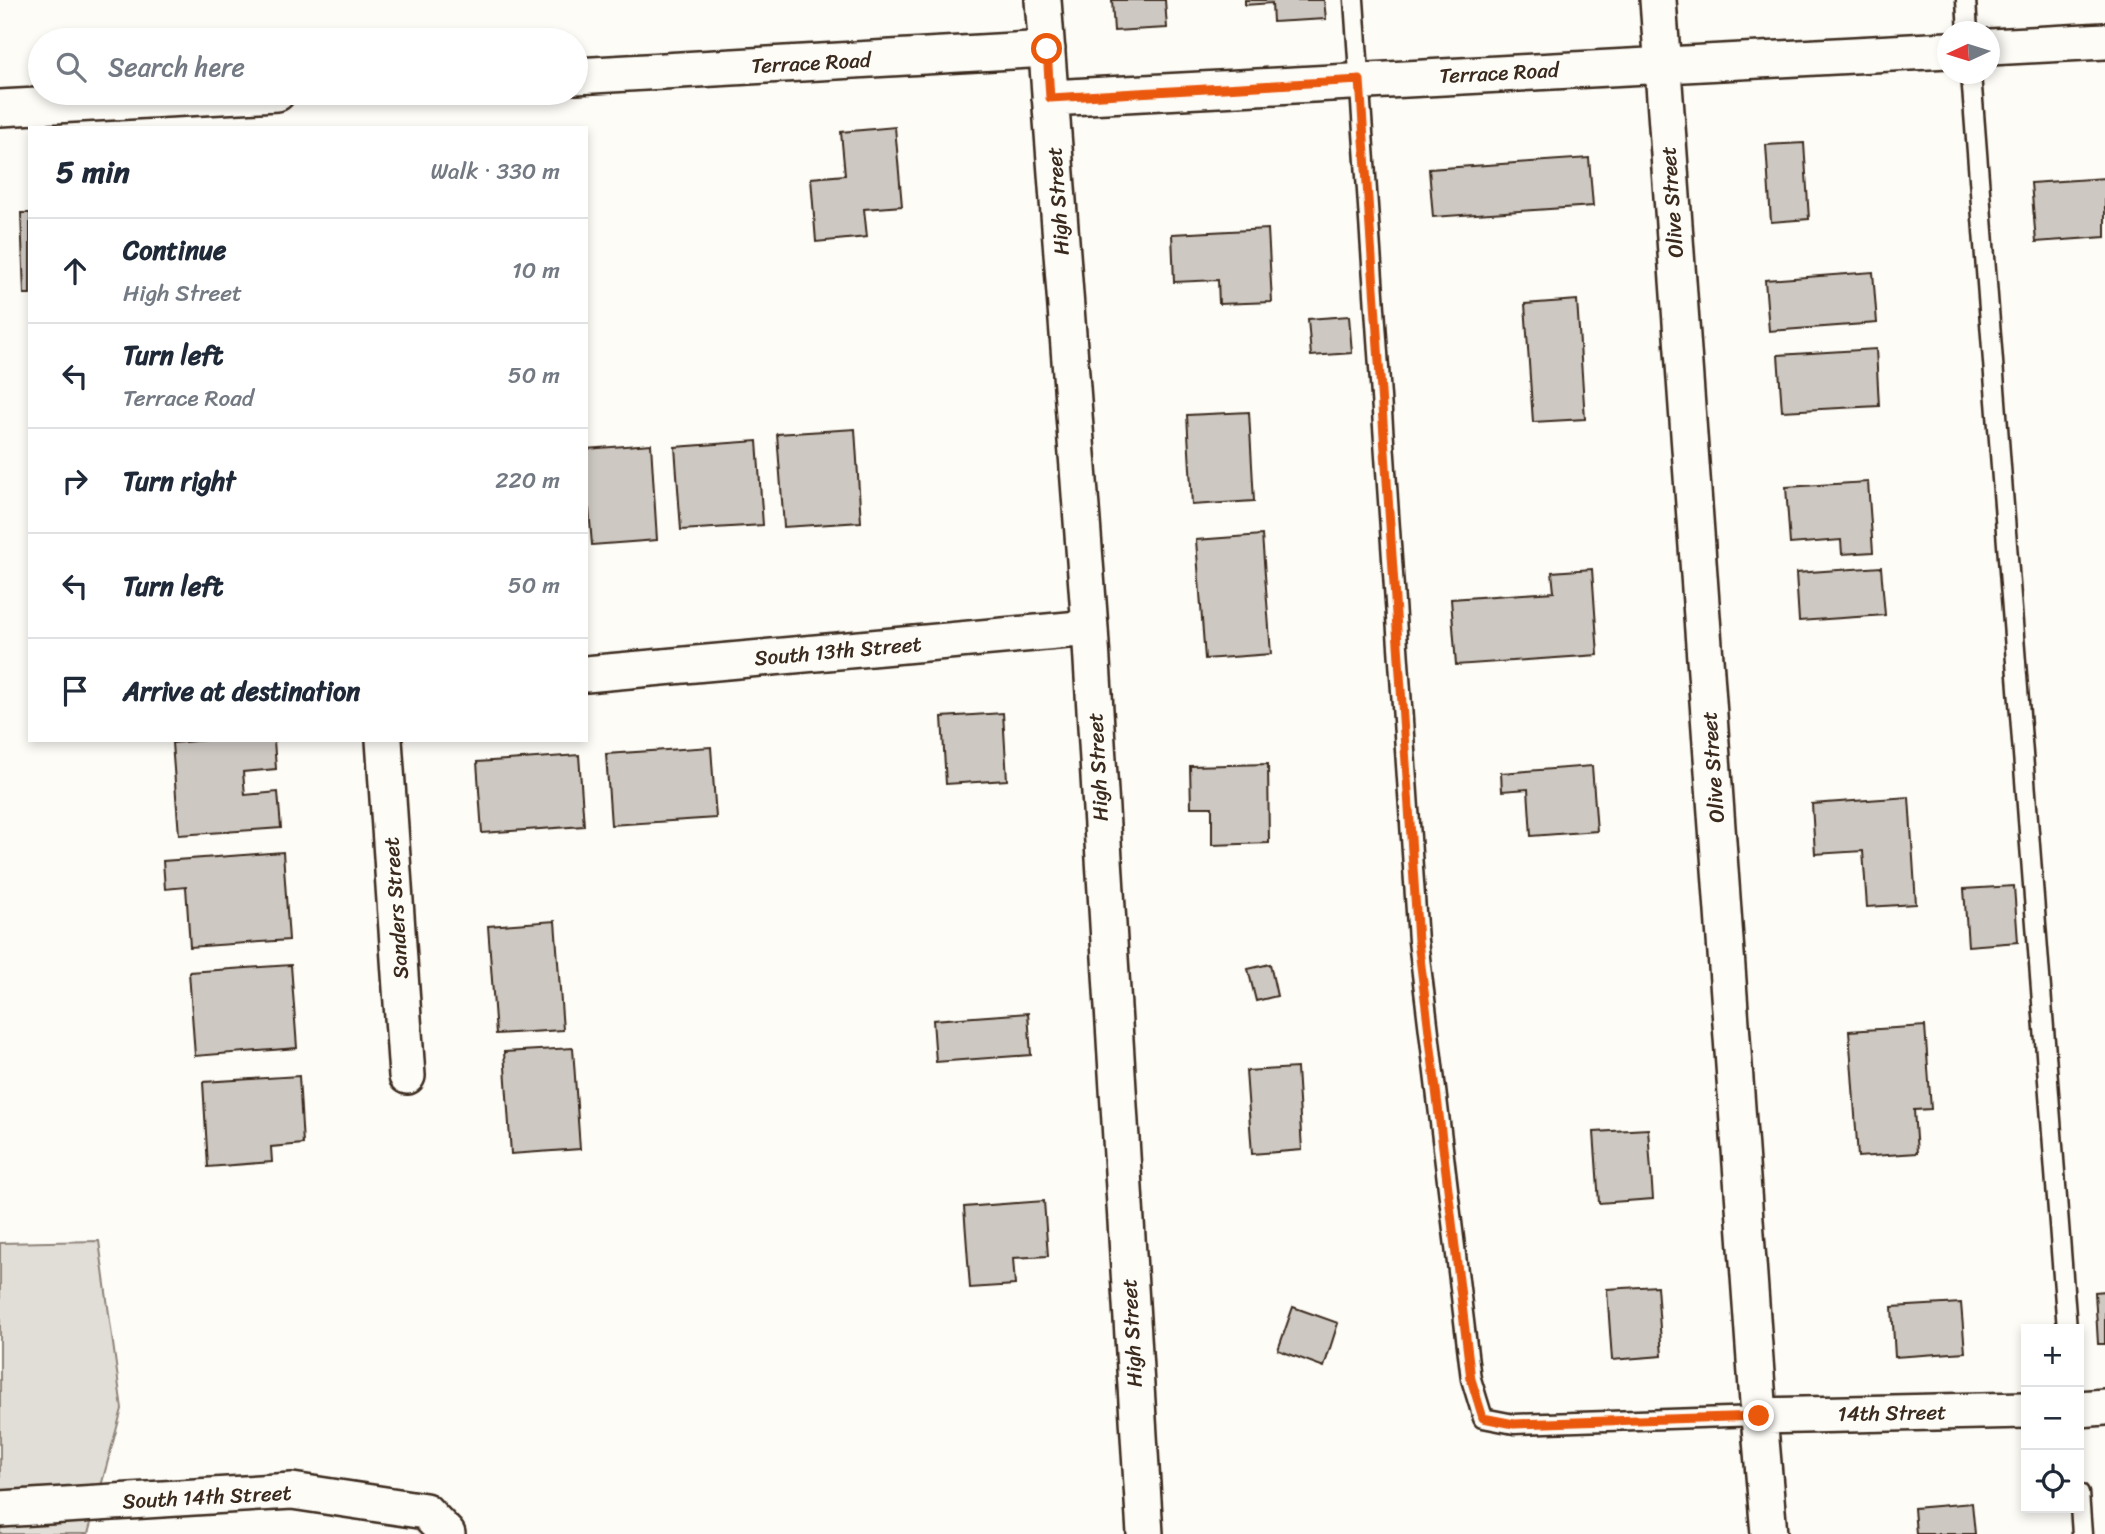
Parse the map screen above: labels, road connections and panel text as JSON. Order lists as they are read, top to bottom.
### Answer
{
  "streets": {
    "street": [
      "Terrace Road",
      "High Street",
      "Olive Street",
      "South 13th Street",
      "Sanders Street",
      "14th Street",
      "South 14th Street"
    ]
  },
  "crossings": [
    ["Terrace Road", "High Street"],
    ["Terrace Road", "Olive Street"],
    ["High Street", "South 13th Street"],
    ["Olive Street", "14th Street"]
  ],
  "north": "left",
  "page": {
    "search": "Search here",
    "heading": ["5 min", "Walk · 330 m"],
    "list": [
      ["Continue", "High Street", "10 m"],
      ["Turn left", "Terrace Road", "50 m"],
      ["Turn right", "220 m"],
      ["Turn left", "50 m"],
      "Arrive at destination"
    ],
    "map_buttons": ["+", "−"]
  }
}
